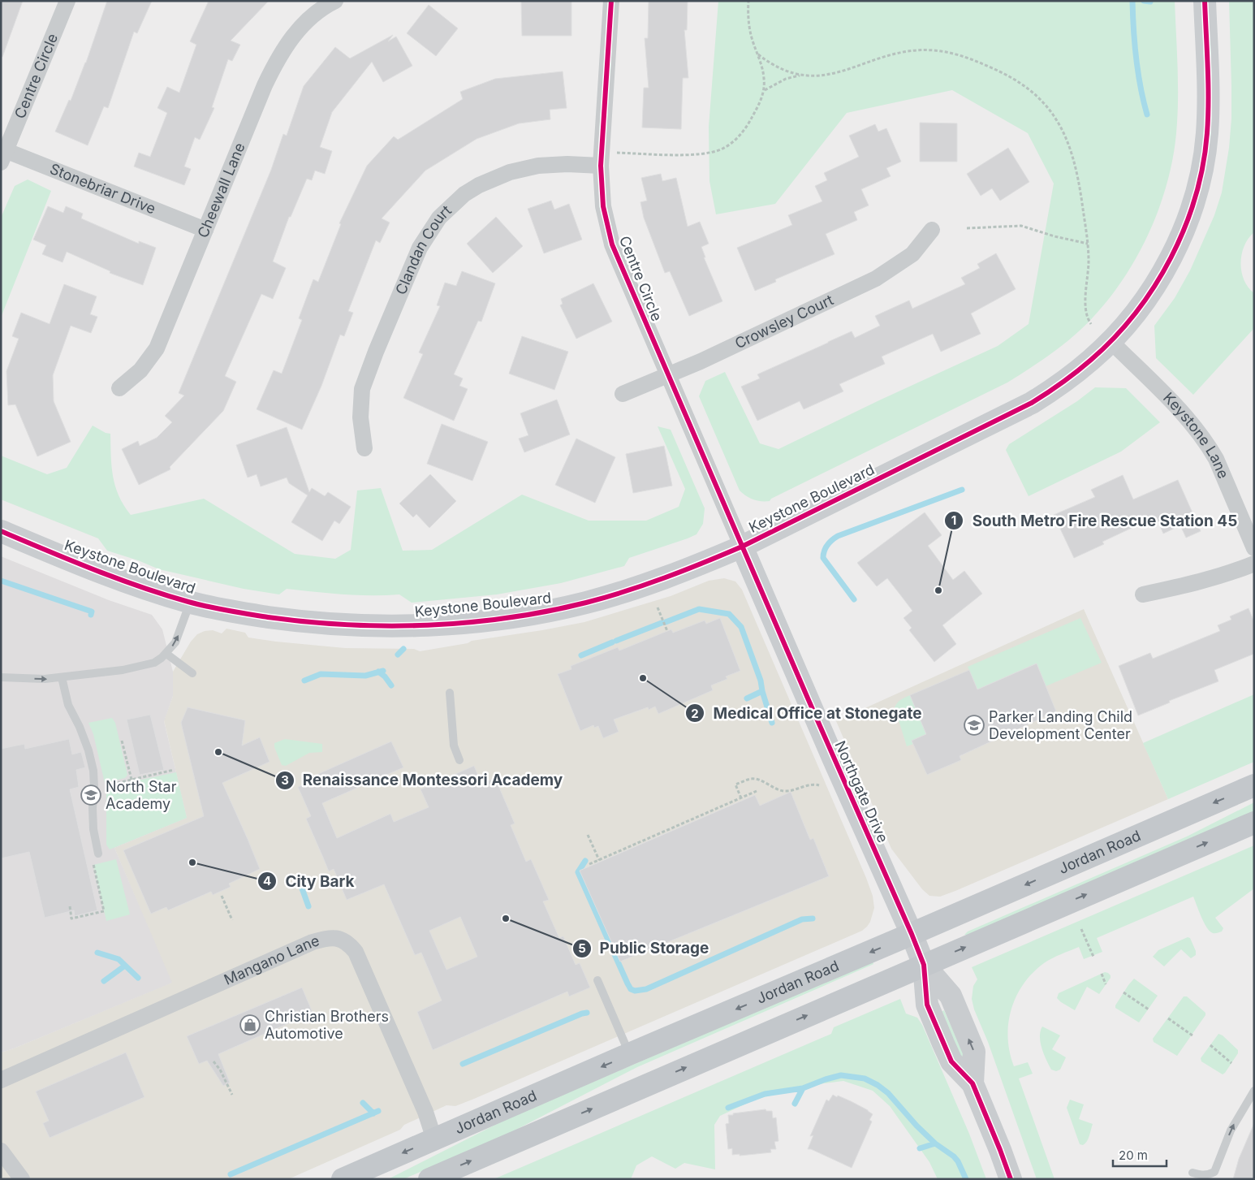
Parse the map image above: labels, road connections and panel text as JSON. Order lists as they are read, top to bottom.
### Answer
{
  "streets": {
    "main road": ["Jordan Road"],
    "street": [
      "Centre Circle",
      "Stonebriar Drive",
      "Cheewall Lane",
      "Clandan Court",
      "Crowsley Court",
      "Keystone Lane",
      "Keystone Boulevard",
      "Northgate Drive",
      "Mangano Lane"
    ]
  },
  "crossings": [
    ["Centre Circle", "Stonebriar Drive"],
    ["Centre Circle", "Clandan Court"],
    ["Centre Circle", "Crowsley Court"],
    ["Centre Circle", "Keystone Boulevard"],
    ["Centre Circle", "Northgate Drive"],
    ["Stonebriar Drive", "Cheewall Lane"],
    ["Keystone Lane", "Keystone Boulevard"],
    ["Keystone Boulevard", "Northgate Drive"],
    ["Northgate Drive", "Jordan Road"],
    ["Jordan Road", "Mangano Lane"]
  ],
  "places": {
    "other": [
      "South Metro Fire Rescue Station 45",
      "Medical Office at Stonegate",
      "Renaissance Montessori Academy",
      "City Bark",
      "Public Storage"
    ],
    "school or university": ["Parker Landing Child Development Center", "North Star Academy"],
    "shop": ["Christian Brothers Automotive"]
  },
  "scale_bar": "20 m"
}
